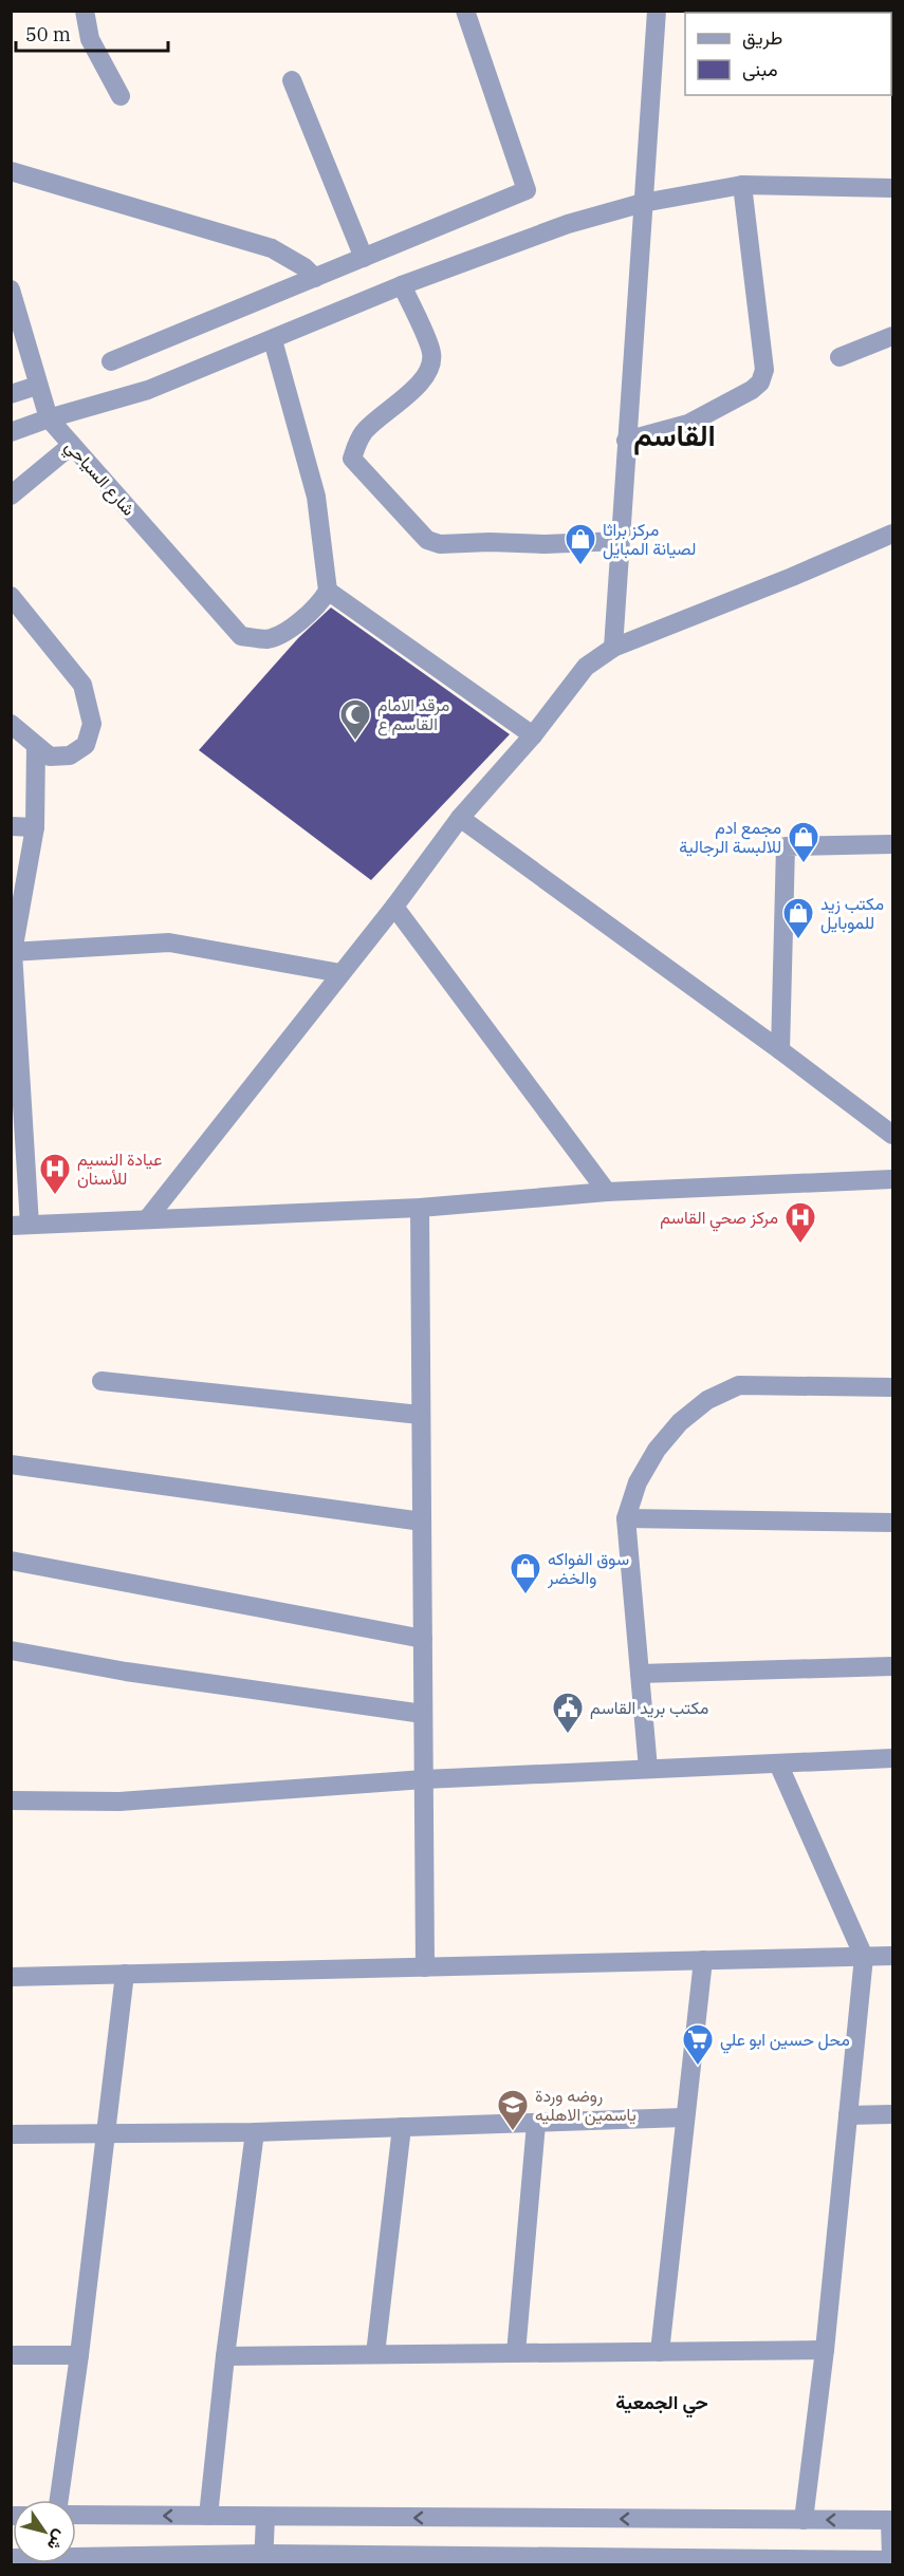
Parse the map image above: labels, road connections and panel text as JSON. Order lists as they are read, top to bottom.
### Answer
{
  "streets": {
    "street": ["شارع السياحي"]
  },
  "districts": ["القاسم", "حي الجمعية"],
  "places": {
    "shop": [
      "مركز براثا لصيانة المبايل",
      "مجمع ادم للالبسة الرجالية",
      "مكتب زيد للموبايل",
      "سوق الفواكه والخضر"
    ],
    "mosque": ["مرقد الامام القاسم ع"],
    "hospital": ["عيادة النسيم للأسنان", "مركز صحي القاسم"],
    "public building": ["مكتب بريد القاسم"],
    "supermarket": ["محل حسين ابو علي"],
    "school or university": ["روضه وردة ياسمين الاهليه"]
  },
  "legend": ["طريق", "مبنى"],
  "scale_bar": "50 m",
  "north": "bottom right"
}
